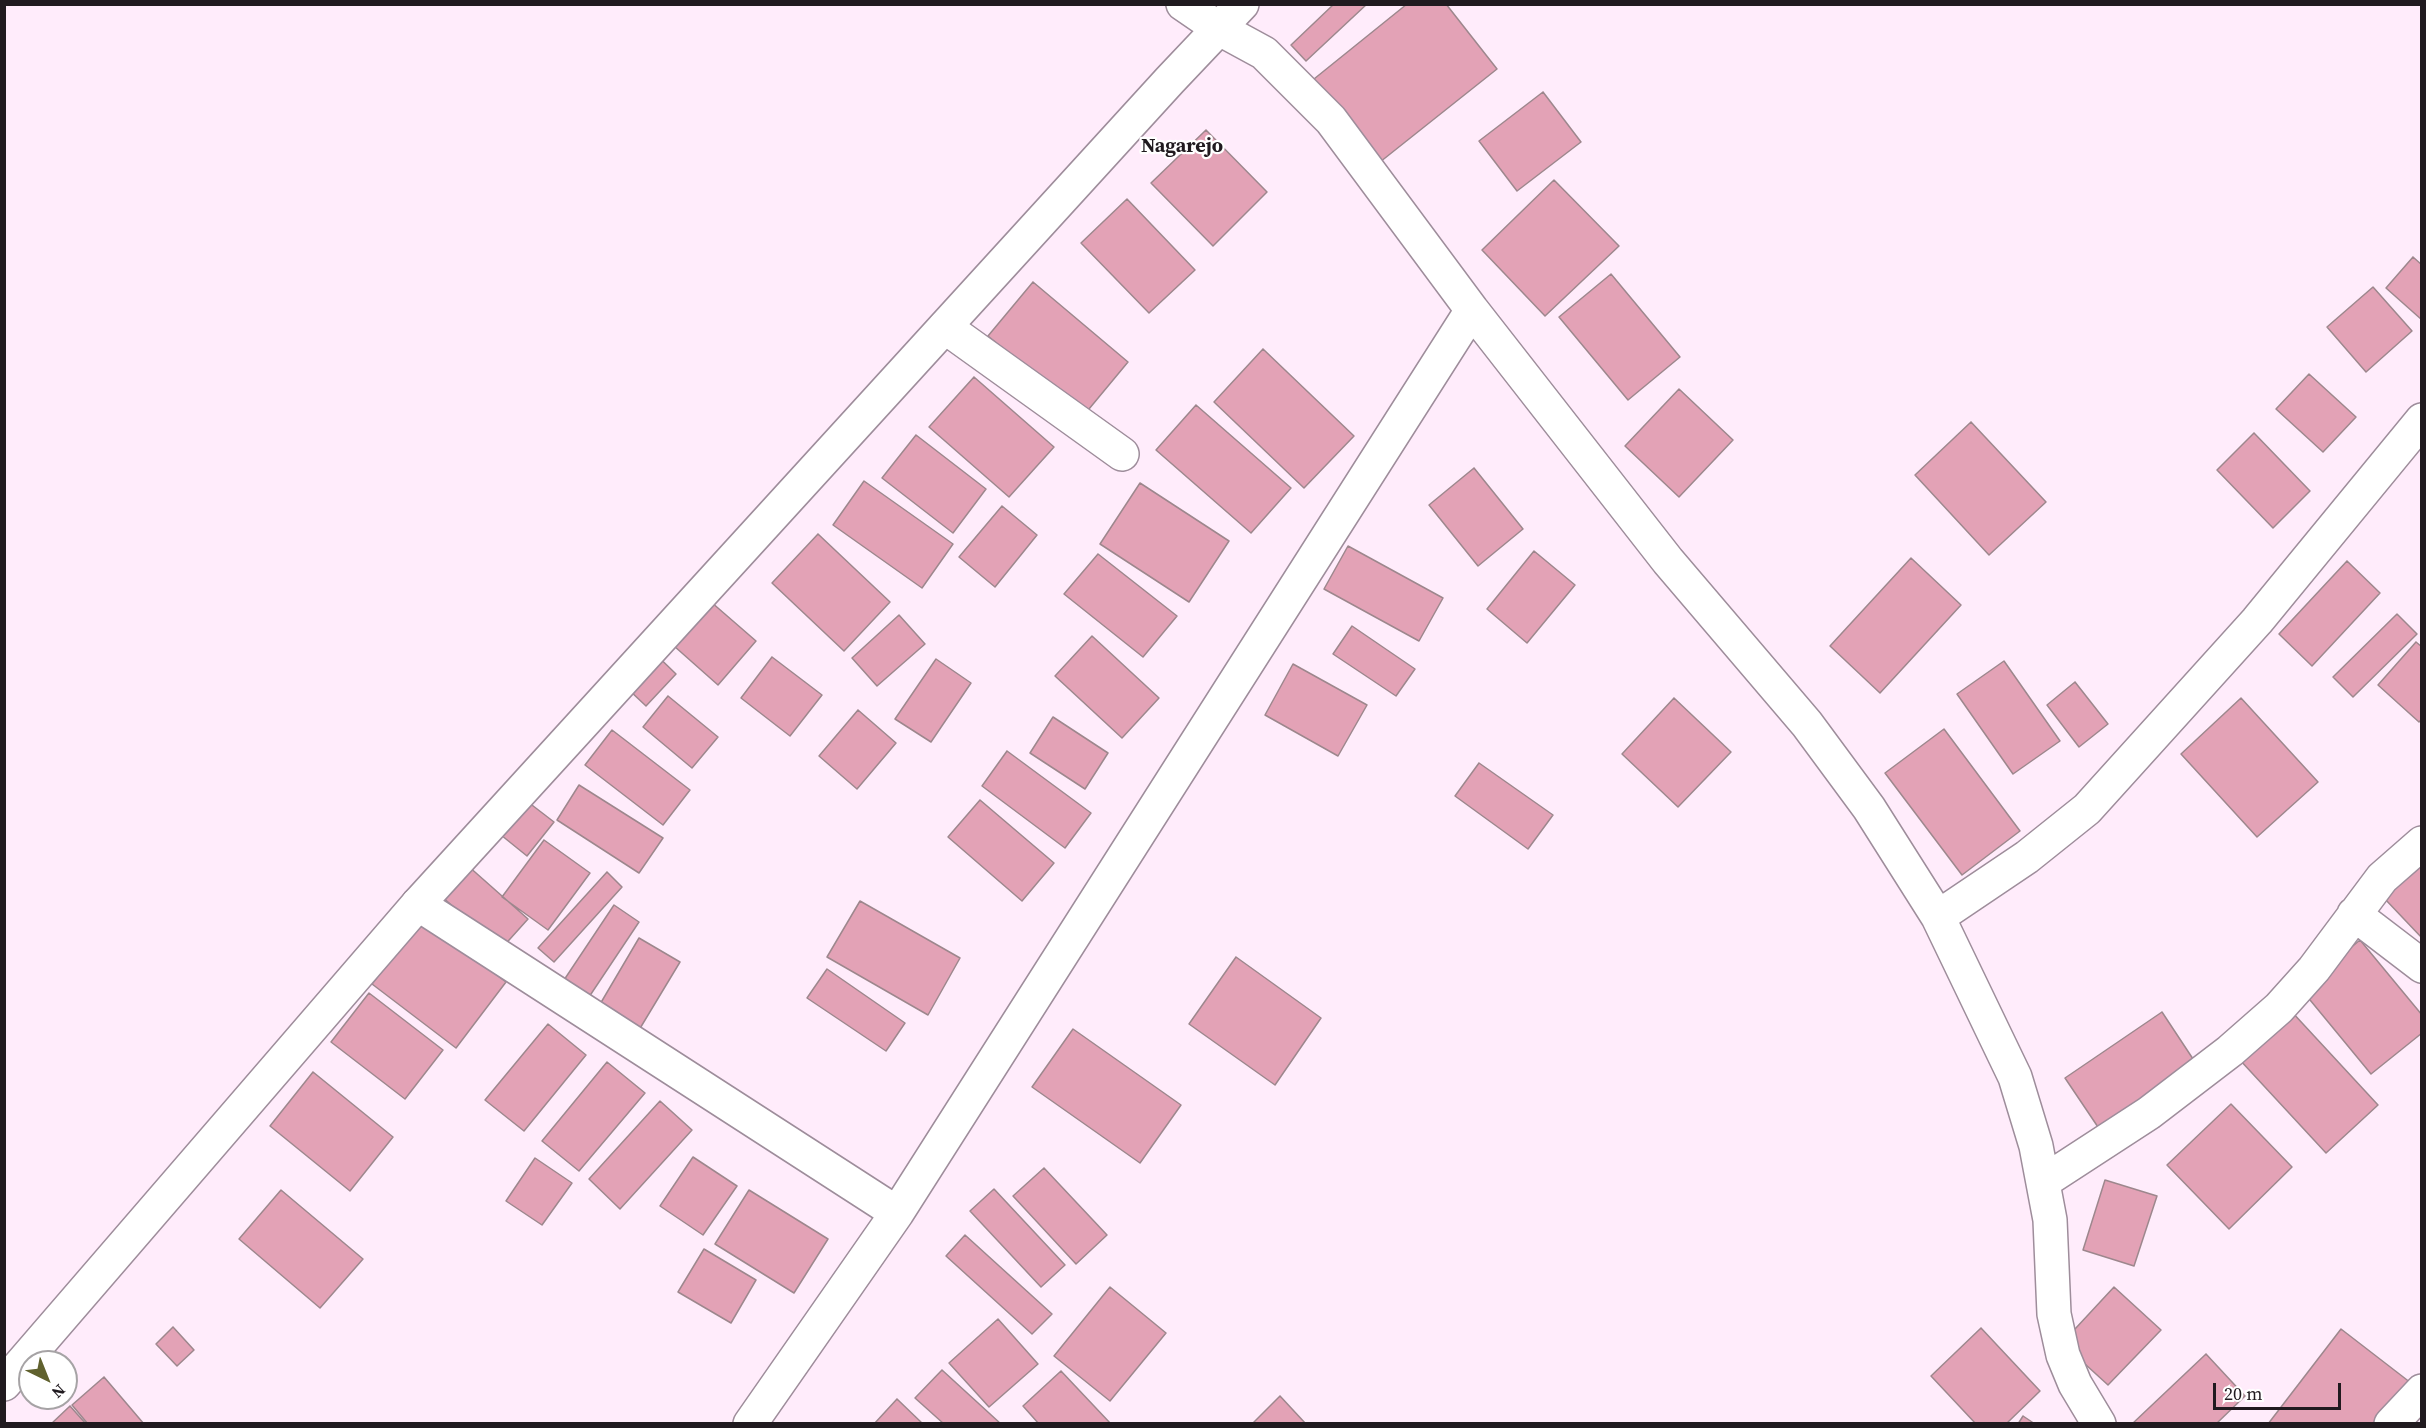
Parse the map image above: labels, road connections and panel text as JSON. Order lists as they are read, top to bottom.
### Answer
{
  "districts": ["Nagarejo"],
  "scale_bar": "20 m",
  "north": "bottom right"
}
